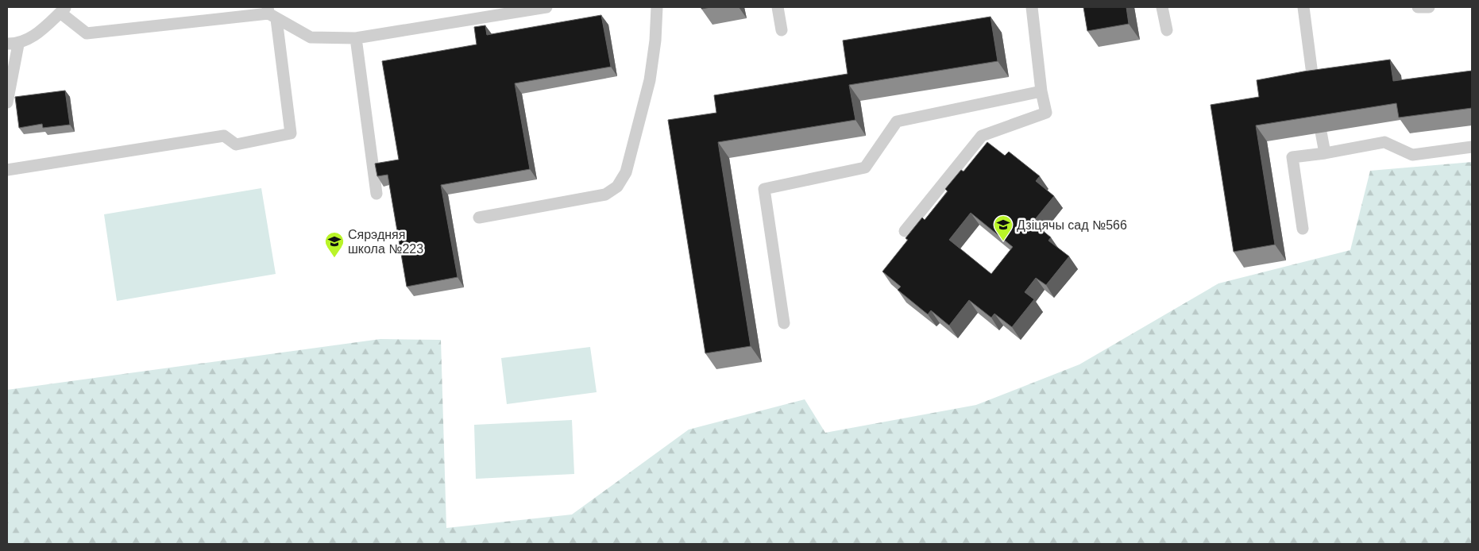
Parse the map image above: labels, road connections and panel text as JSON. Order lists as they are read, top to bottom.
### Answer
{
  "places": {
    "school or university": ["Дзіцячы сад №566", "Сярэдняя школа №223"]
  }
}
